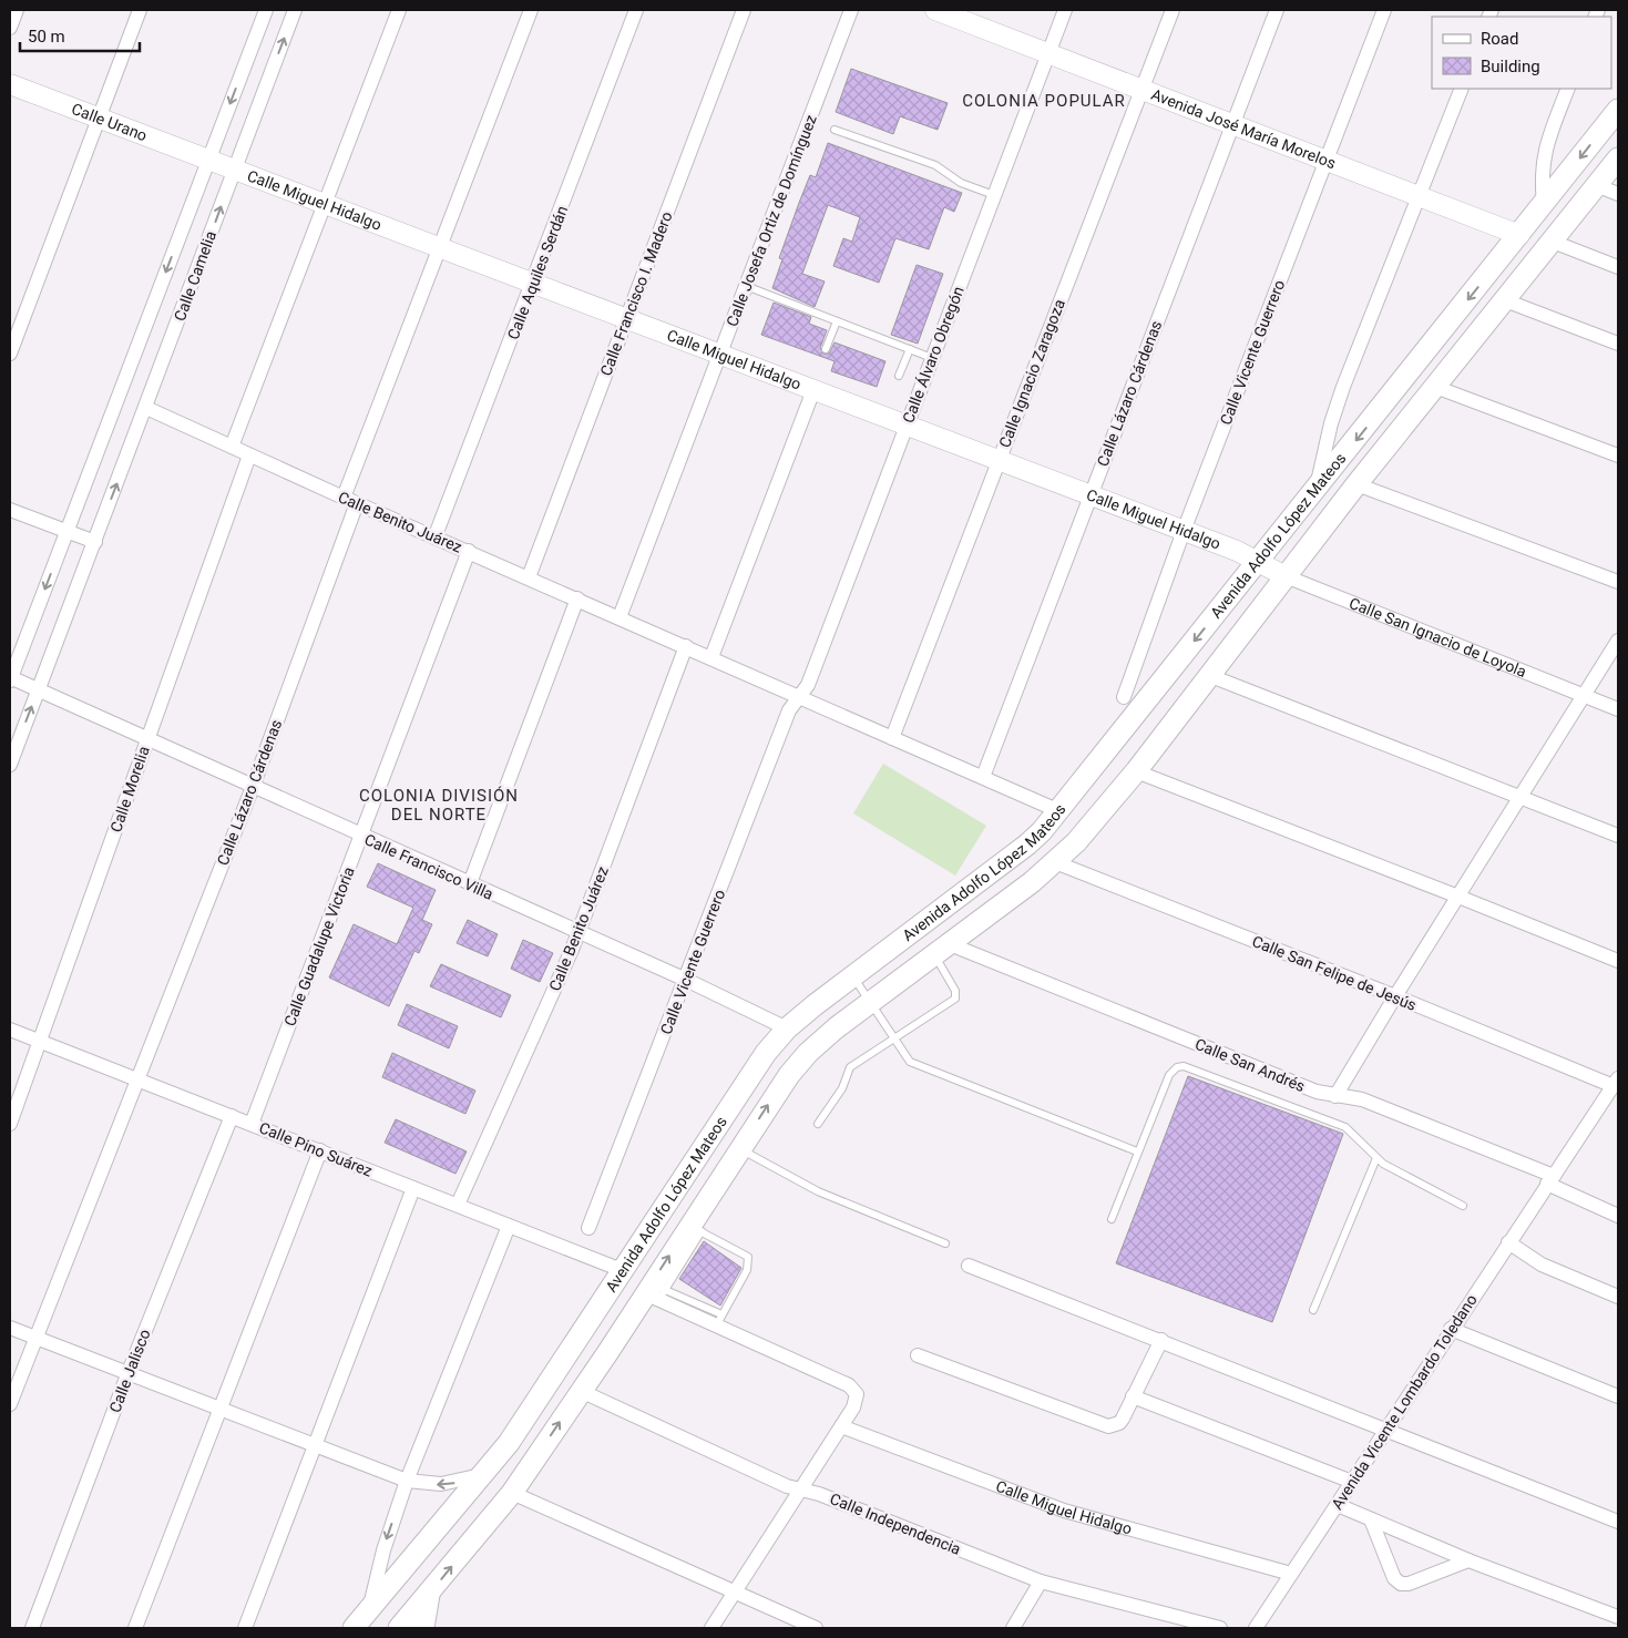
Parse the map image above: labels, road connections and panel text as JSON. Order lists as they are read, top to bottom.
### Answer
{
  "streets": {
    "main road": ["Avenida Adolfo López Mateos"],
    "street": [
      "Calle Urano",
      "Avenida José María Morelos",
      "Calle Miguel Hidalgo",
      "Calle Josefa Ortiz de Domínguez",
      "Calle Aquiles Serdán",
      "Calle Camelia",
      "Calle Francisco I. Madero",
      "Calle Vicente Guerrero",
      "Calle Álvaro Obregón",
      "Calle Ignacio Zaragoza",
      "Calle Lázaro Cárdenas",
      "Calle Benito Juárez",
      "Calle San Ignacio de Loyola",
      "Calle Morelia",
      "Calle Francisco Villa",
      "Calle Guadalupe Victoria",
      "Calle San Felipe de Jesús",
      "Calle San Andrés",
      "Calle Pino Suárez",
      "Calle Jalisco",
      "Avenida Vicente Lombardo Toledano",
      "Calle Independencia"
    ]
  },
  "crossings": [
    ["Calle Urano", "Calle Miguel Hidalgo"],
    ["Calle Urano", "Calle Camelia"],
    ["Avenida José María Morelos", "Calle Vicente Guerrero"],
    ["Avenida José María Morelos", "Calle Álvaro Obregón"],
    ["Avenida José María Morelos", "Calle Ignacio Zaragoza"],
    ["Avenida José María Morelos", "Calle Lázaro Cárdenas"],
    ["Avenida José María Morelos", "Avenida Adolfo López Mateos"],
    ["Calle Miguel Hidalgo", "Calle Josefa Ortiz de Domínguez"],
    ["Calle Miguel Hidalgo", "Calle Aquiles Serdán"],
    ["Calle Miguel Hidalgo", "Calle Camelia"],
    ["Calle Miguel Hidalgo", "Calle Francisco I. Madero"],
    ["Calle Miguel Hidalgo", "Calle Vicente Guerrero"],
    ["Calle Miguel Hidalgo", "Calle Álvaro Obregón"],
    ["Calle Miguel Hidalgo", "Calle Ignacio Zaragoza"],
    ["Calle Miguel Hidalgo", "Calle Lázaro Cárdenas"],
    ["Calle Miguel Hidalgo", "Avenida Adolfo López Mateos"],
    ["Calle Miguel Hidalgo", "Calle San Ignacio de Loyola"],
    ["Calle Miguel Hidalgo", "Avenida Vicente Lombardo Toledano"],
    ["Calle Josefa Ortiz de Domínguez", "Calle Benito Juárez"],
    ["Calle Aquiles Serdán", "Calle Benito Juárez"],
    ["Calle Camelia", "Calle Benito Juárez"],
    ["Calle Camelia", "Calle Francisco Villa"],
    ["Calle Francisco I. Madero", "Calle Benito Juárez"],
    ["Calle Vicente Guerrero", "Calle Álvaro Obregón"],
    ["Calle Vicente Guerrero", "Calle Benito Juárez"],
    ["Calle Vicente Guerrero", "Calle Francisco Villa"],
    ["Calle Álvaro Obregón", "Calle Benito Juárez"],
    ["Calle Ignacio Zaragoza", "Calle Benito Juárez"],
    ["Calle Lázaro Cárdenas", "Calle Benito Juárez"],
    ["Calle Lázaro Cárdenas", "Calle Francisco Villa"],
    ["Calle Lázaro Cárdenas", "Calle Pino Suárez"],
    ["Calle Benito Juárez", "Avenida Adolfo López Mateos"],
    ["Calle Benito Juárez", "Calle Morelia"],
    ["Calle Benito Juárez", "Calle Francisco Villa"],
    ["Calle Benito Juárez", "Calle Guadalupe Victoria"],
    ["Calle Benito Juárez", "Calle Pino Suárez"],
    ["Avenida Adolfo López Mateos", "Calle San Ignacio de Loyola"],
    ["Avenida Adolfo López Mateos", "Calle Francisco Villa"],
    ["Avenida Adolfo López Mateos", "Calle San Felipe de Jesús"],
    ["Avenida Adolfo López Mateos", "Calle San Andrés"],
    ["Avenida Adolfo López Mateos", "Calle Pino Suárez"],
    ["Avenida Adolfo López Mateos", "Calle Independencia"],
    ["Calle Morelia", "Calle Francisco Villa"],
    ["Calle Morelia", "Calle Pino Suárez"],
    ["Calle Francisco Villa", "Calle Guadalupe Victoria"],
    ["Calle Guadalupe Victoria", "Calle Pino Suárez"],
    ["Calle San Felipe de Jesús", "Avenida Vicente Lombardo Toledano"],
    ["Calle San Andrés", "Avenida Vicente Lombardo Toledano"],
    ["Calle Pino Suárez", "Calle Jalisco"]
  ],
  "districts": ["COLONIA POPULAR", "COLONIA DIVISIÓN DEL NORTE"],
  "legend": ["Road", "Building"],
  "scale_bar": "50 m"
}
